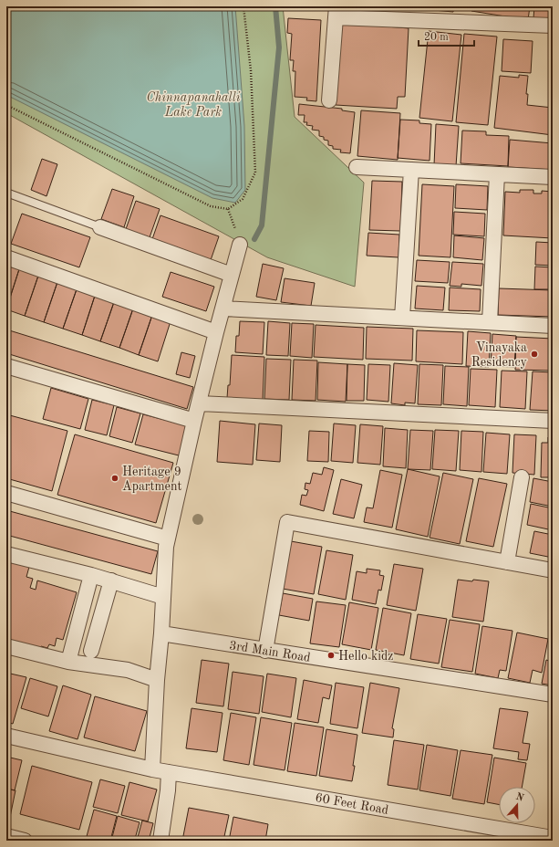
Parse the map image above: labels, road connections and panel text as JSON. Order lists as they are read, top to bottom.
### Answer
{
  "streets": {
    "street": ["3rd Main Road", "60 Feet Road"]
  },
  "parks": ["Chinnapanahalli Lake Park"],
  "places": ["Vinayaka Residency", "Heritage 9 Apartment", "Hello kidz"],
  "scale_bar": "20 m",
  "north": "top"
}
